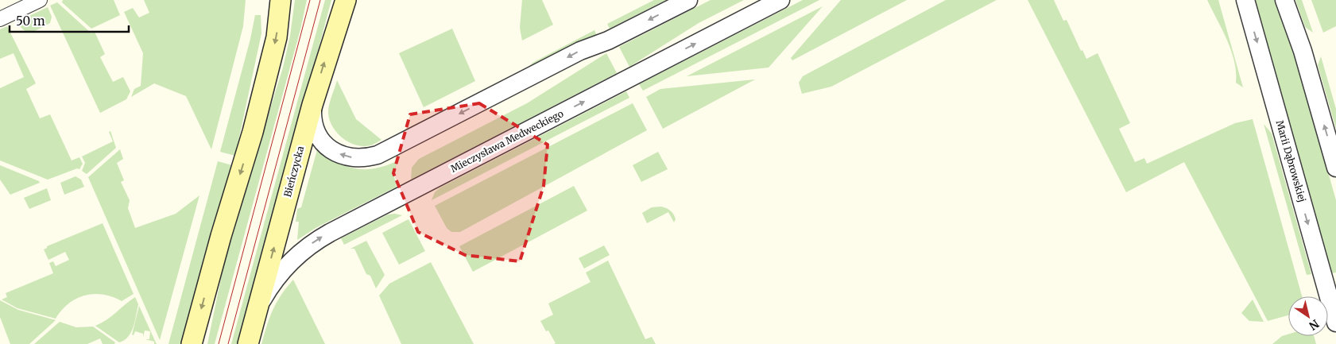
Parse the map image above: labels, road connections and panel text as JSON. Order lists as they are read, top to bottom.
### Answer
{
  "streets": {
    "main road": ["Bieńczycka"],
    "street": ["Mieczysława Medweckiego", "Marii Dąbrowskiej"]
  },
  "crossings": [
    ["Mieczysława Medweckiego", "Bieńczycka"]
  ],
  "one_way": ["Mieczysława Medweckiego"],
  "scale_bar": "50 m",
  "north": "bottom right"
}
